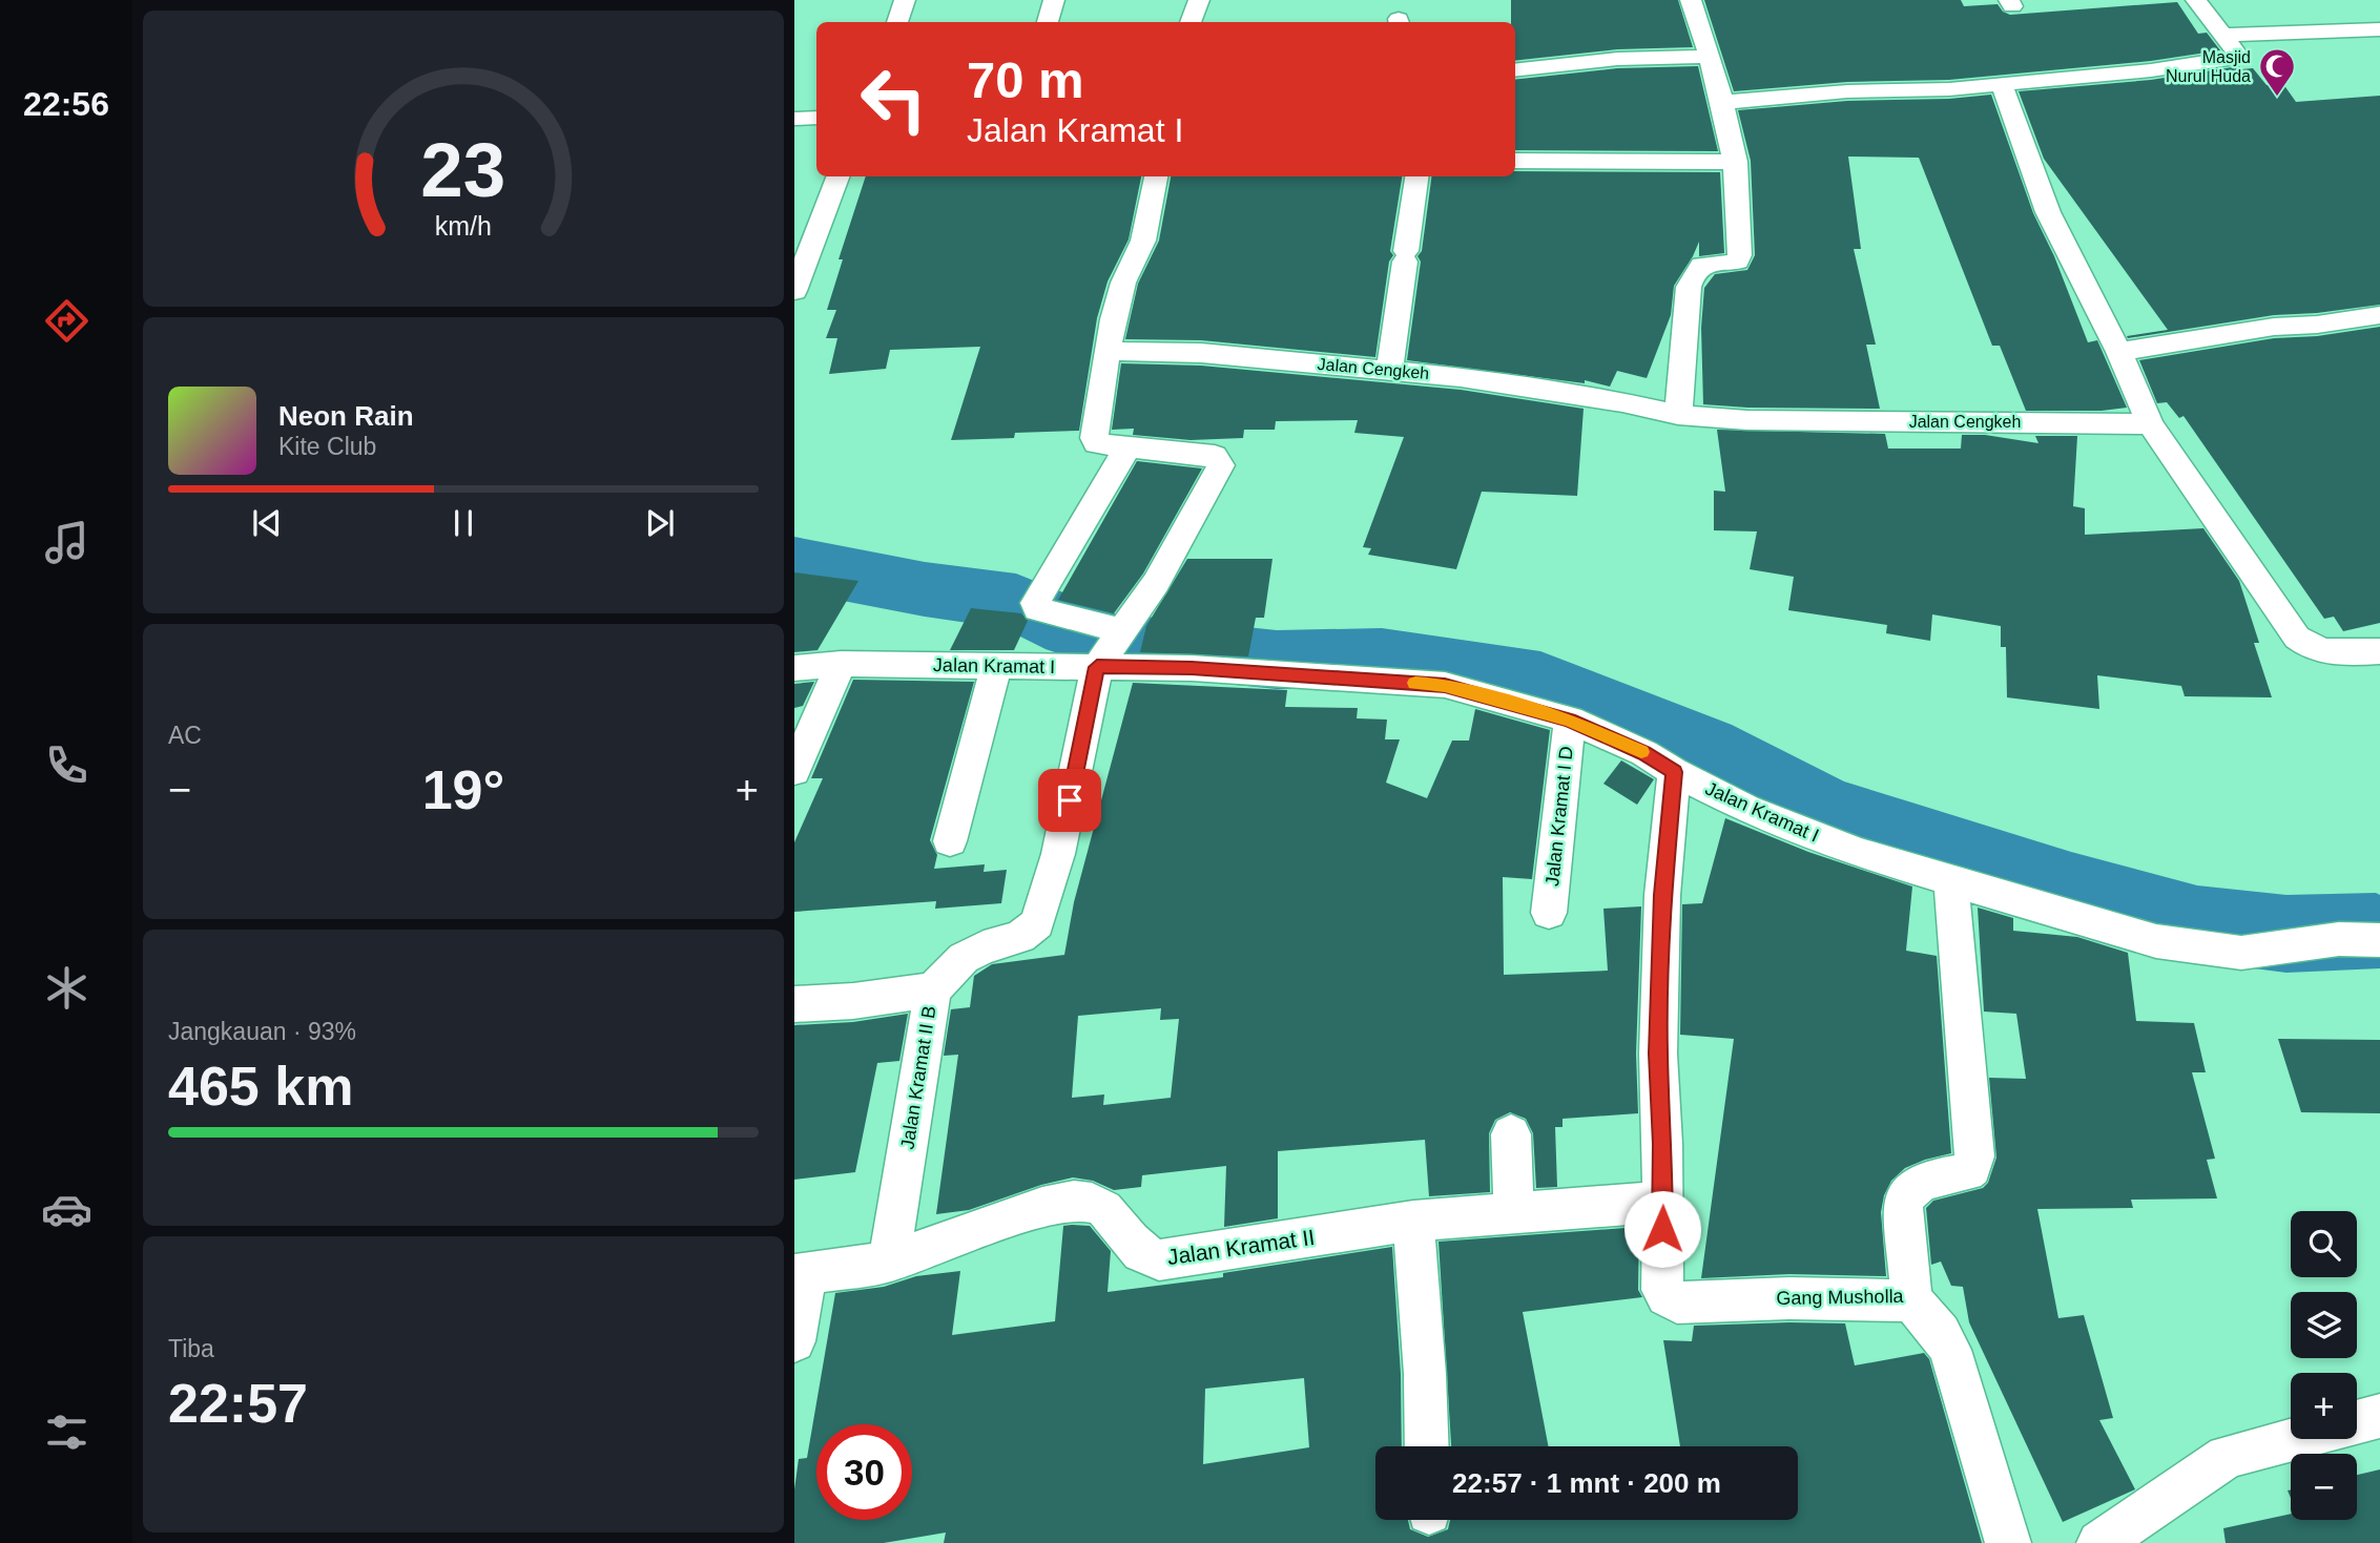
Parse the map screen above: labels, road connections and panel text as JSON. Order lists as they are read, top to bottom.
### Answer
{
  "streets": {
    "street": [
      "Jalan Cengkeh",
      "Jalan Kramat I",
      "Jalan Kramat I D",
      "Jalan Kramat II B",
      "Jalan Kramat II",
      "Gang Musholla"
    ]
  },
  "crossings": [
    ["Jalan Kramat I", "Jalan Kramat I D"],
    ["Jalan Kramat I", "Gang Musholla"],
    ["Jalan Kramat II B", "Jalan Kramat II"],
    ["Jalan Kramat II", "Gang Musholla"]
  ],
  "places": {
    "mosque": ["Masjid Nurul Huda"]
  },
  "page": {
    "tabs": "22:56",
    "turn": ["70 m", "Jalan Kramat I"],
    "song": ["Neon Rain", "Kite Club"],
    "tile": [
      "AC",
      ["Jangkauan · 93%", "465 km"],
      ["Tiba", "22:57"]
    ],
    "heat": ["−", "19°", "+"],
    "map_buttons": ["+", "−"],
    "limit": "30",
    "trip": "22:57 · 1 mnt · 200 m",
    "gauge": ["23", "km/h"]
  }
}
